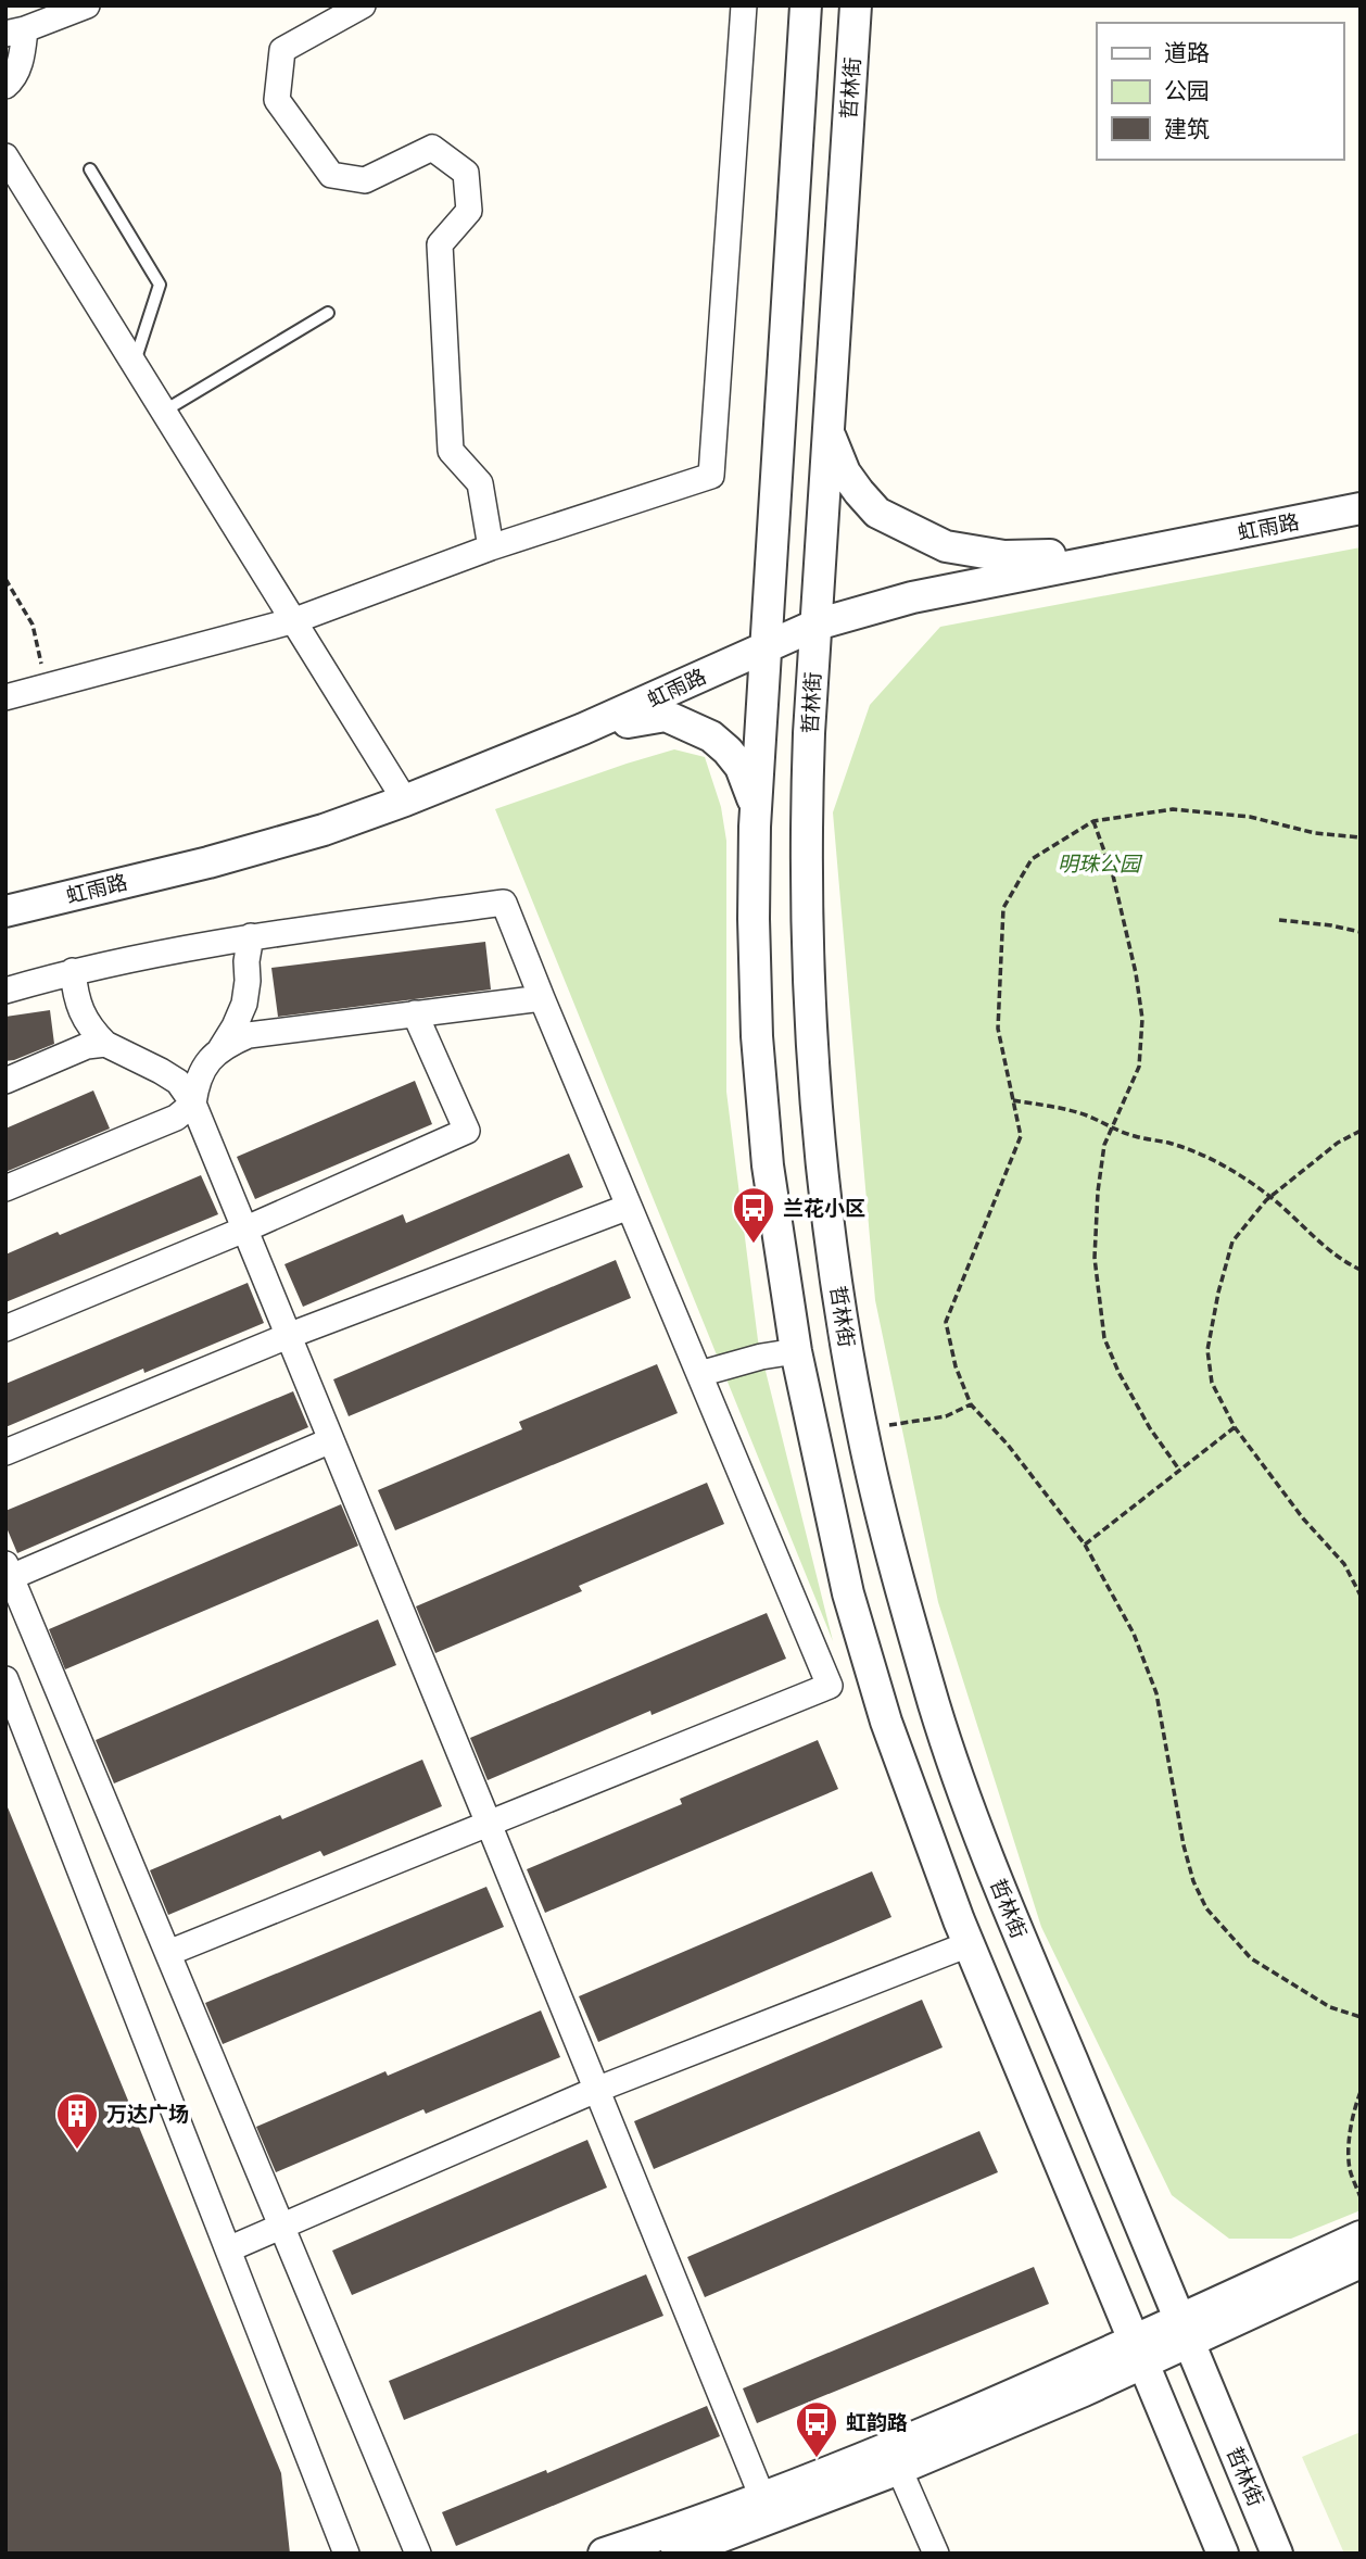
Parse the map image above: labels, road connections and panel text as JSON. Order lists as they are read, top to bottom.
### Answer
{
  "streets": {
    "street": ["哲林街", "虹雨路"]
  },
  "crossings": [
    ["哲林街", "虹雨路"]
  ],
  "parks": ["明珠公园"],
  "places": {
    "bus stop": ["兰花小区", "虹韵路"],
    "building": ["万达广场"]
  },
  "legend": ["道路", "公园", "建筑"]
}
